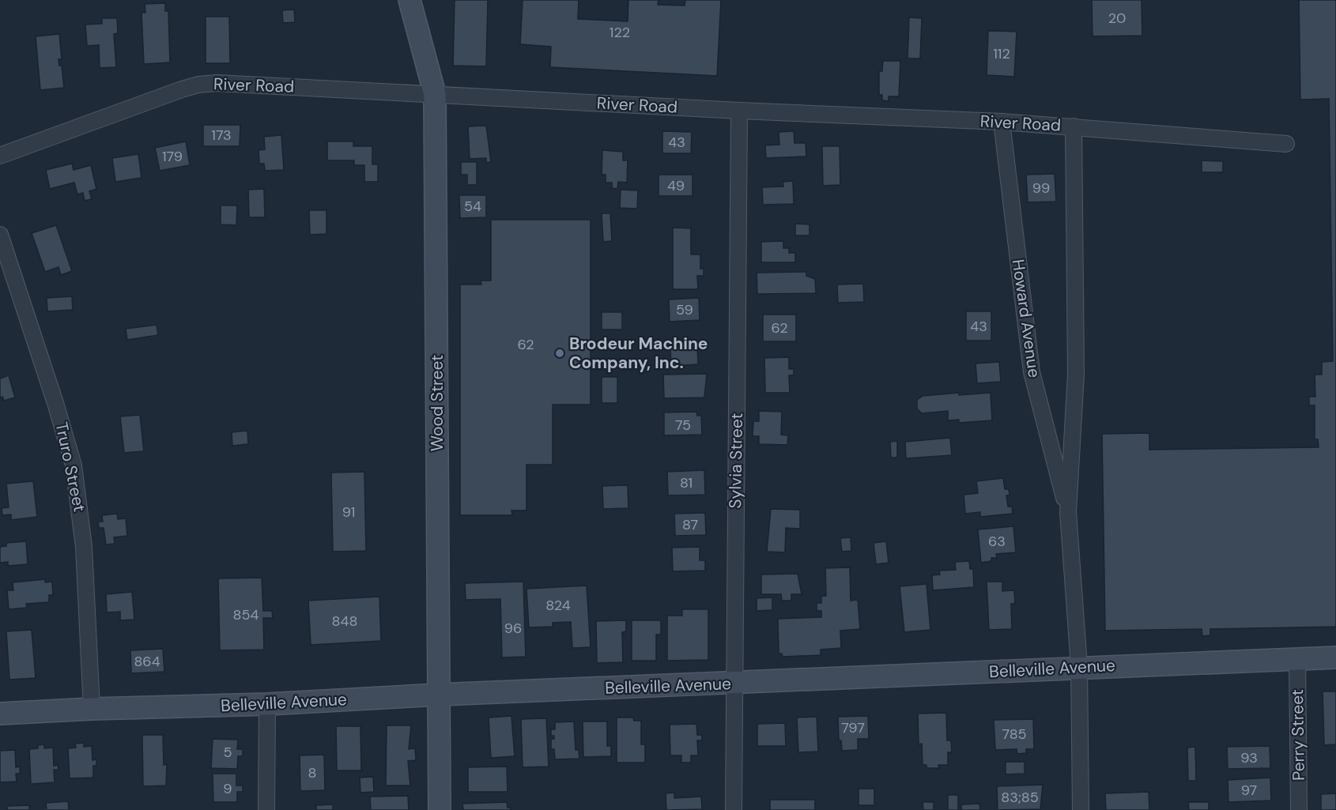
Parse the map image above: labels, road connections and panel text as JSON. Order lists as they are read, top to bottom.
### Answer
{
  "streets": {
    "main road": ["Wood Street", "Belleville Avenue"],
    "street": [
      "River Road",
      "Howard Avenue",
      "Sylvia Street",
      "Truro Street",
      "Perry Street"
    ]
  },
  "crossings": [
    ["River Road", "Howard Avenue"],
    ["River Road", "Wood Street"],
    ["River Road", "Sylvia Street"],
    ["Howard Avenue", "Belleville Avenue"],
    ["Wood Street", "Belleville Avenue"],
    ["Sylvia Street", "Belleville Avenue"],
    ["Truro Street", "Belleville Avenue"],
    ["Belleville Avenue", "Perry Street"]
  ],
  "places": ["Brodeur Machine Company, Inc."],
  "house_numbers": [
    "20",
    "122",
    "112",
    "173",
    "43",
    "179",
    "49",
    "99",
    "54",
    "59",
    "43",
    "62",
    "62",
    "75",
    "81",
    "91",
    "87",
    "63",
    "824",
    "854",
    "848",
    "96",
    "864",
    "797",
    "785",
    "5",
    "93",
    "8",
    "9",
    "97",
    "83;85"
  ]
}
